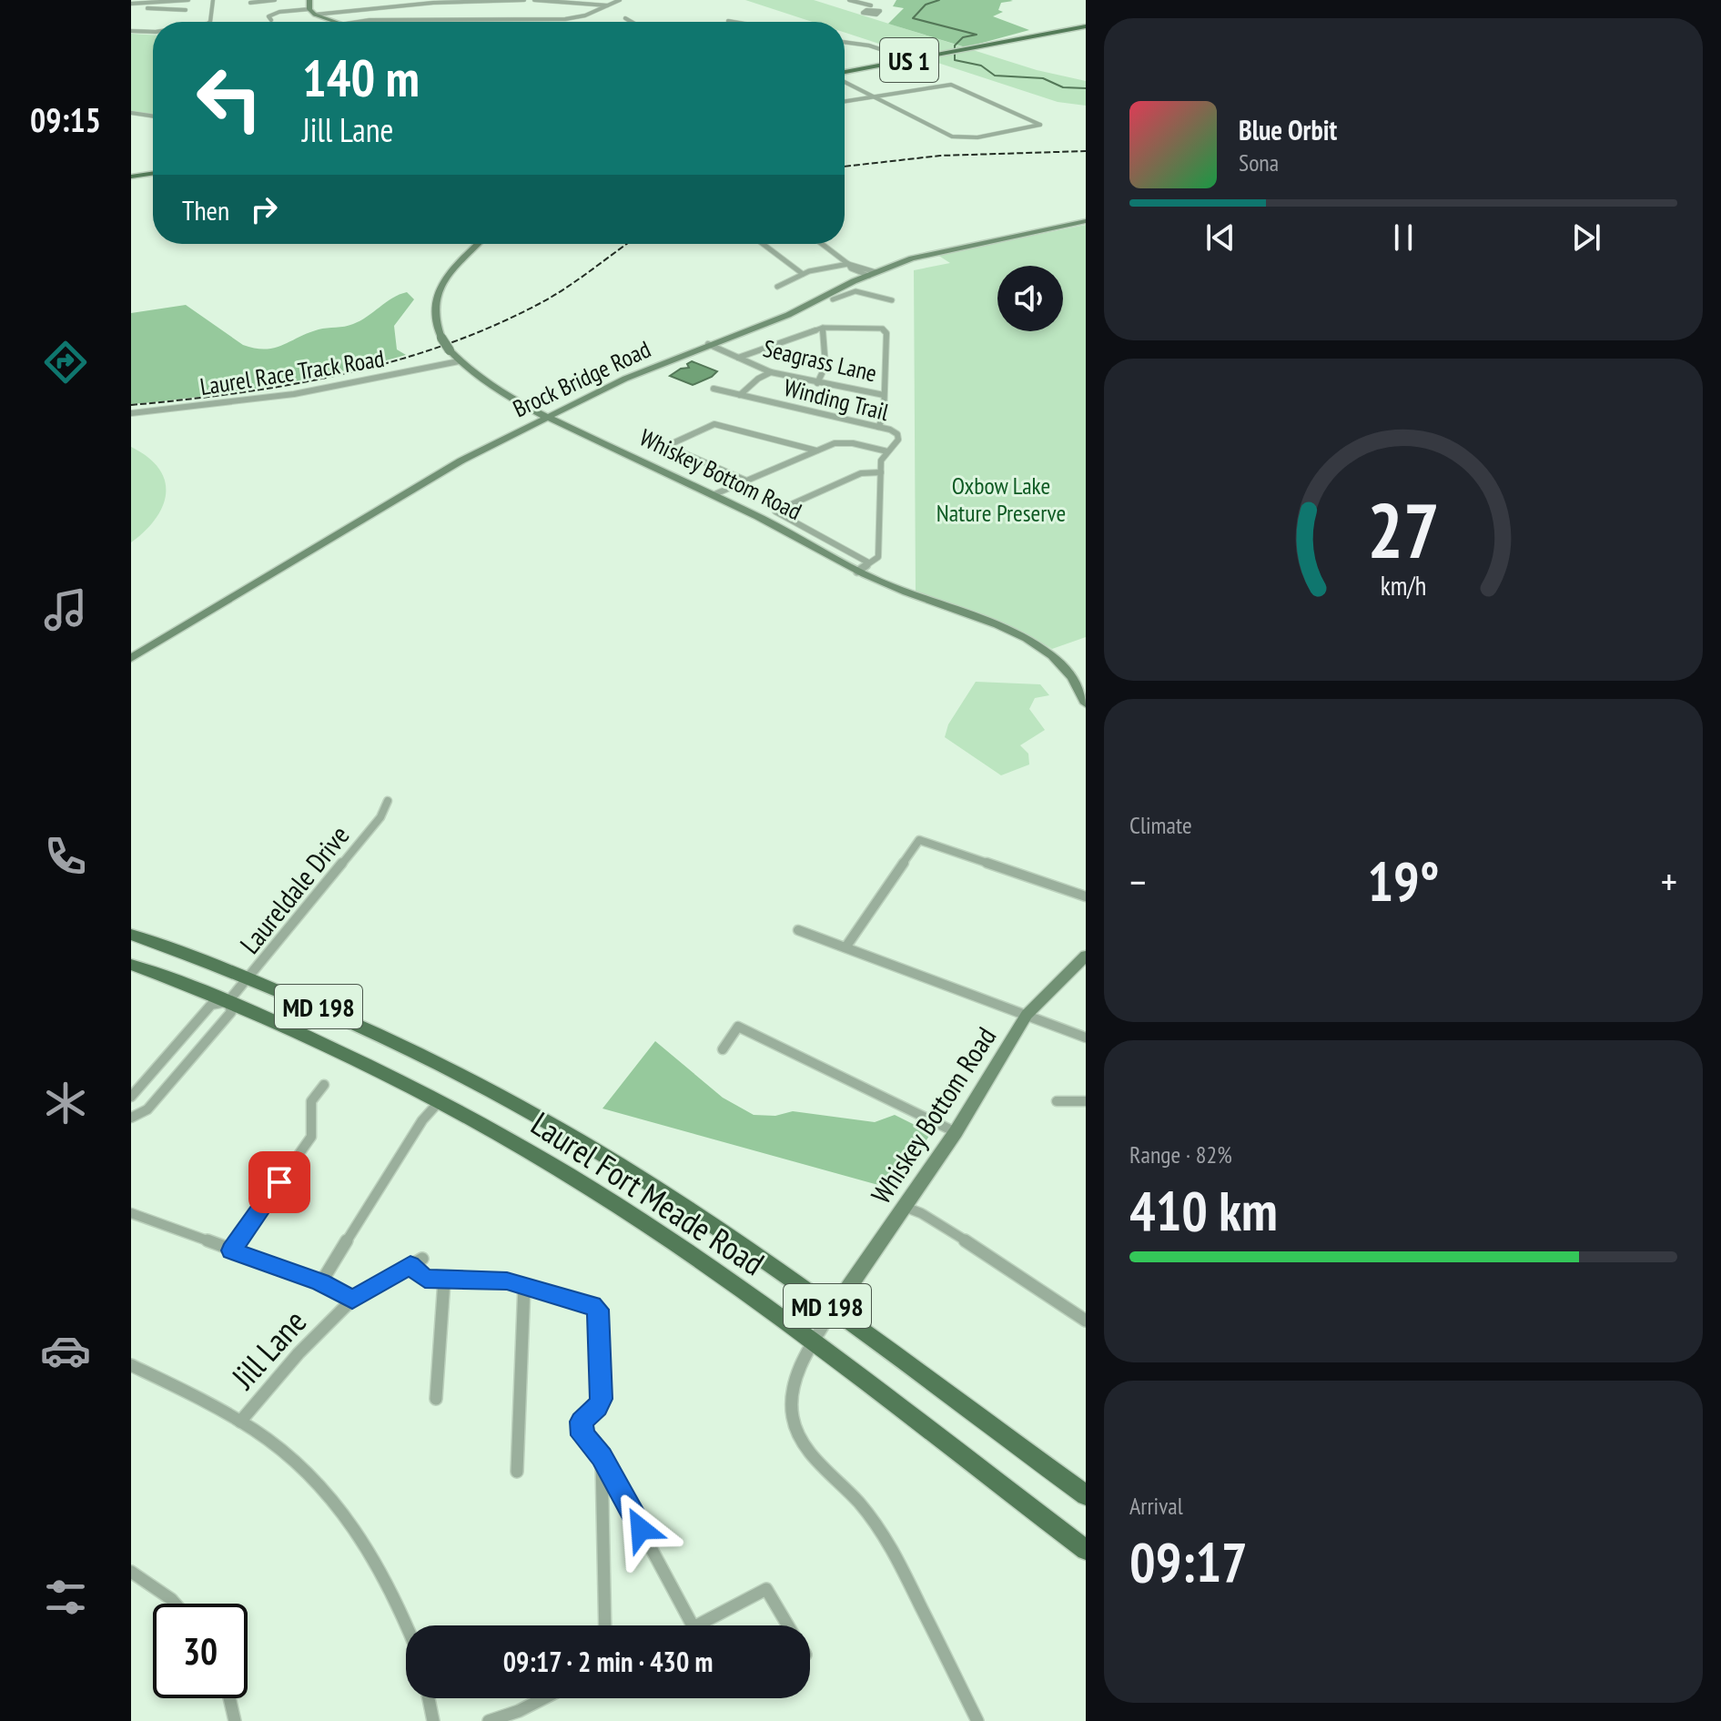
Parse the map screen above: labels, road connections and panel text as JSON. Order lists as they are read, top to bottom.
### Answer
{
  "streets": {
    "main road": ["US 1", "MD 198", "Laurel Fort Meade Road"],
    "street": [
      "Seagrass Lane",
      "Laurel Race Track Road",
      "Brock Bridge Road",
      "Winding Trail",
      "Whiskey Bottom Road",
      "Laureldale Drive",
      "Jill Lane"
    ]
  },
  "crossings": [
    ["Seagrass Lane", "Brock Bridge Road"],
    ["Laurel Race Track Road", "Whiskey Bottom Road"],
    ["Brock Bridge Road", "Whiskey Bottom Road"],
    ["Whiskey Bottom Road", "Laurel Fort Meade Road"],
    ["Laureldale Drive", "Laurel Fort Meade Road"]
  ],
  "parks": ["Oxbow Lake Nature Preserve"],
  "page": {
    "tabs": "09:15",
    "turn": ["140 m", "Jill Lane"],
    "song": ["Blue Orbit", "Sona"],
    "then": "Then",
    "tile": [
      "Climate",
      ["Range · 82%", "410 km"],
      ["Arrival", "09:17"]
    ],
    "heat": ["−", "19°", "+"],
    "limit": "30",
    "trip": "09:17 · 2 min · 430 m",
    "gauge": ["27", "km/h"]
  }
}
